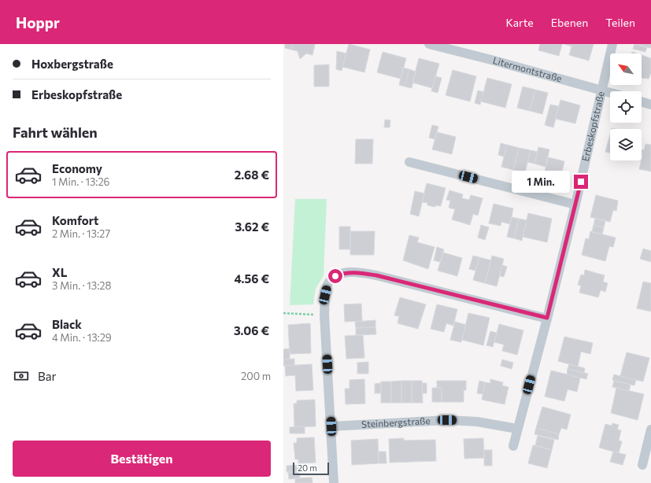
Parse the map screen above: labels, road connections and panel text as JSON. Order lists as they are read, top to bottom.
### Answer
{
  "streets": {
    "street": ["Litermontstraße", "Erbeskopfstraße", "Steinbergstraße"]
  },
  "crossings": [
    ["Litermontstraße", "Erbeskopfstraße"],
    ["Erbeskopfstraße", "Steinbergstraße"]
  ],
  "scale_bar": "20 m",
  "north": "top left",
  "page": {
    "header": "Hoppr",
    "nav": ["Karte", "Ebenen", "Teilen"],
    "banner": ["Hoxbergstraße", "Erbeskopfstraße"],
    "heading": "Fahrt wählen",
    "list": [
      {
        "name": "Economy",
        "note": "1 Min. · 13:26",
        "value": "2.68 €"
      },
      {
        "name": "Komfort",
        "note": "2 Min. · 13:27",
        "value": "3.62 €"
      },
      {
        "name": "XL",
        "note": "3 Min. · 13:28",
        "value": "4.56 €"
      },
      {
        "name": "Black",
        "note": "4 Min. · 13:29",
        "value": "3.06 €"
      }
    ],
    "bubble": "1 Min.",
    "pay": ["Bar", "200 m"],
    "buttons": "Bestätigen",
    "scale": "20 m"
  }
}
